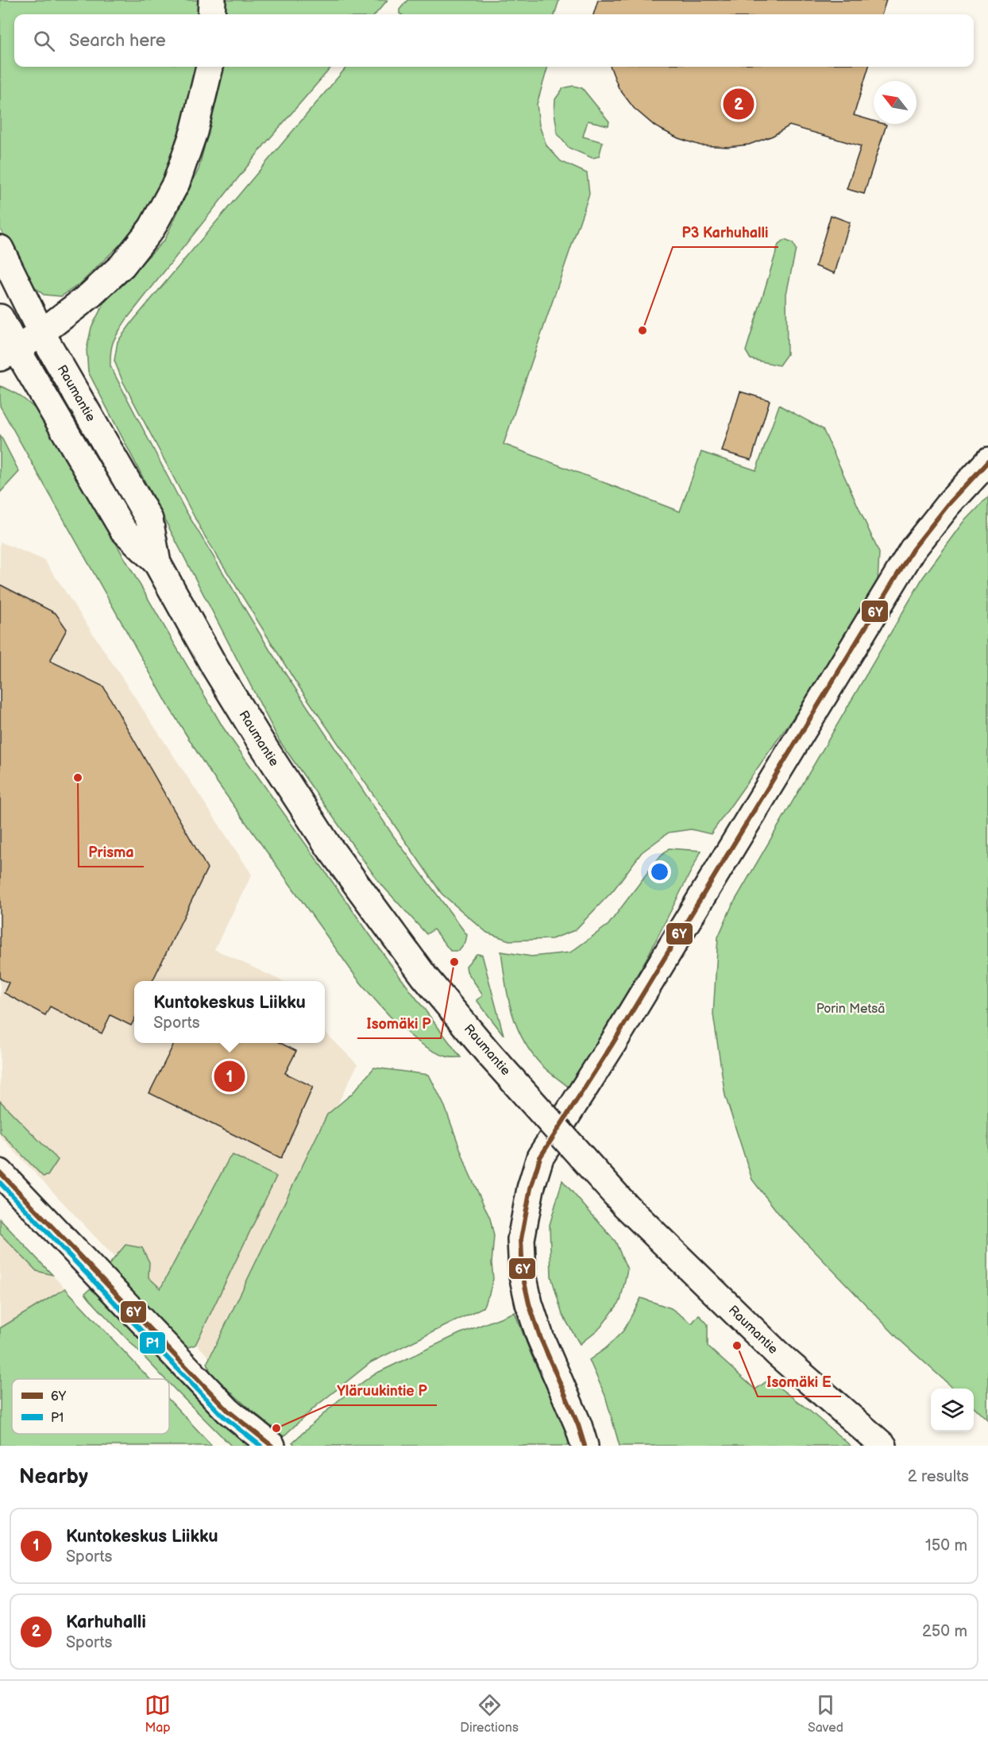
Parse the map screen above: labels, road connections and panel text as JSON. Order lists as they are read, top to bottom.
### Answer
{
  "streets": {
    "main road": ["Raumantie"]
  },
  "parks": ["Porin Metsä"],
  "places": [
    "P3 Karhuhalli",
    "Prisma",
    "Isomäki P",
    "Isomäki E",
    "Yläruukintie P"
  ],
  "lines": ["transit line 6Y", "transit line P1"],
  "legend": ["6Y", "P1"],
  "north": "top left",
  "page": {
    "search": "Search here",
    "pins": ["2", "1"],
    "popup": ["Kuntokeskus Liikku", "Sports"],
    "heading": ["Nearby", "2 results"],
    "list": [
      {
        "mark": "1",
        "name": "Kuntokeskus Liikku",
        "note": "Sports",
        "value": "150 m"
      },
      {
        "mark": "2",
        "name": "Karhuhalli",
        "note": "Sports",
        "value": "250 m"
      }
    ],
    "nav": ["Map", "Directions", "Saved"]
  }
}
